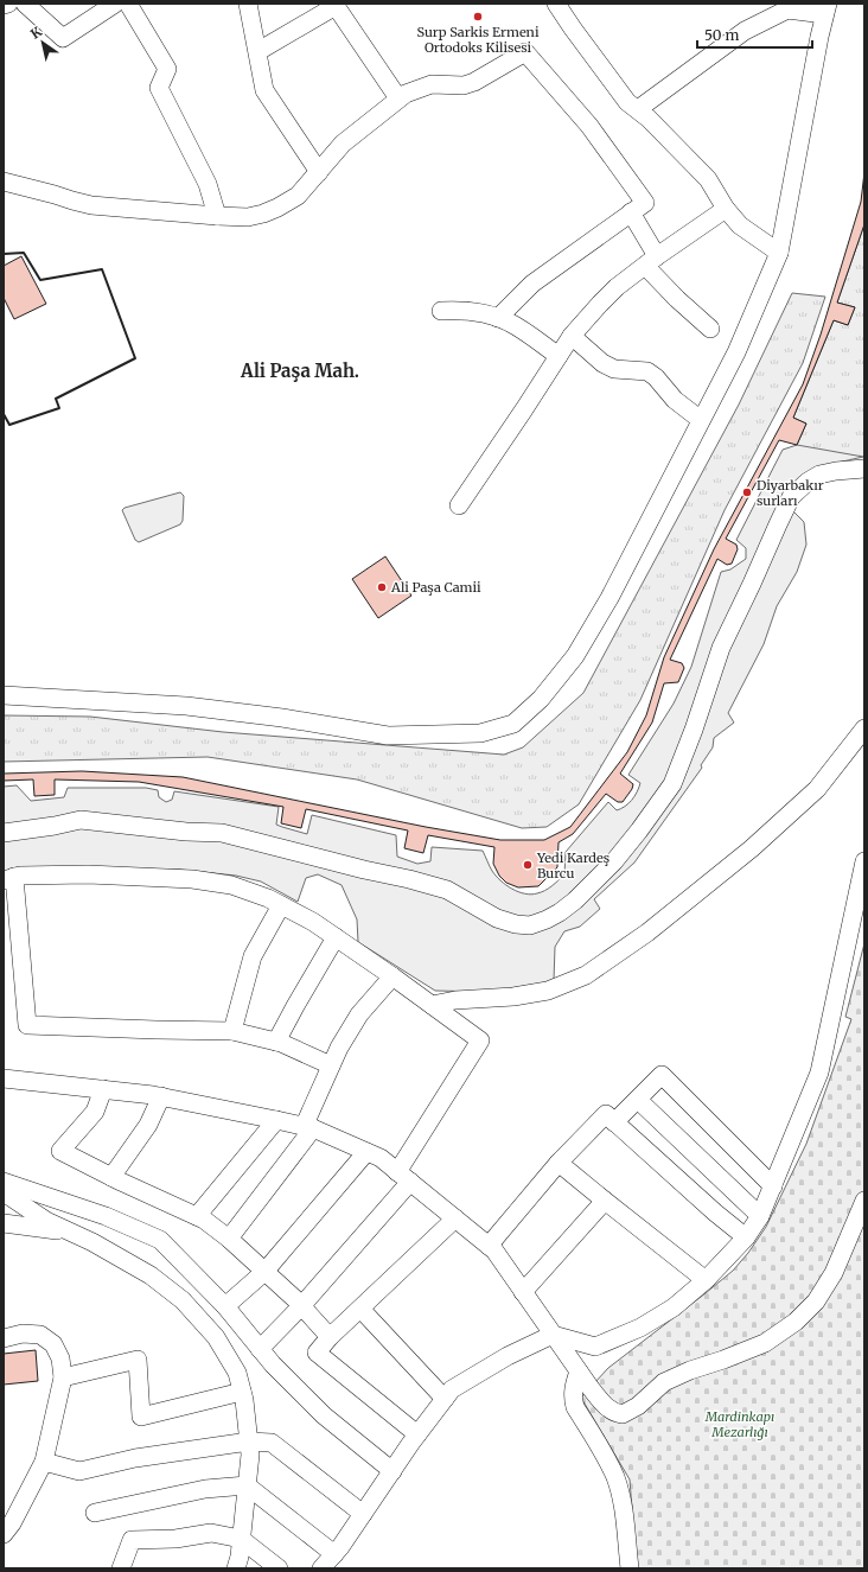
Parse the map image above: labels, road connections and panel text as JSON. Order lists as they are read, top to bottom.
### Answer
{
  "districts": ["Ali Paşa Mah."],
  "parks": ["Mardinkapı Mezarlığı"],
  "places": [
    "Surp Sarkis Ermeni Ortodoks Kilisesi",
    "Diyarbakır surları",
    "Ali Paşa Camii",
    "Yedi Kardeş Burcu"
  ],
  "scale_bar": "50 m",
  "north": "top left"
}
